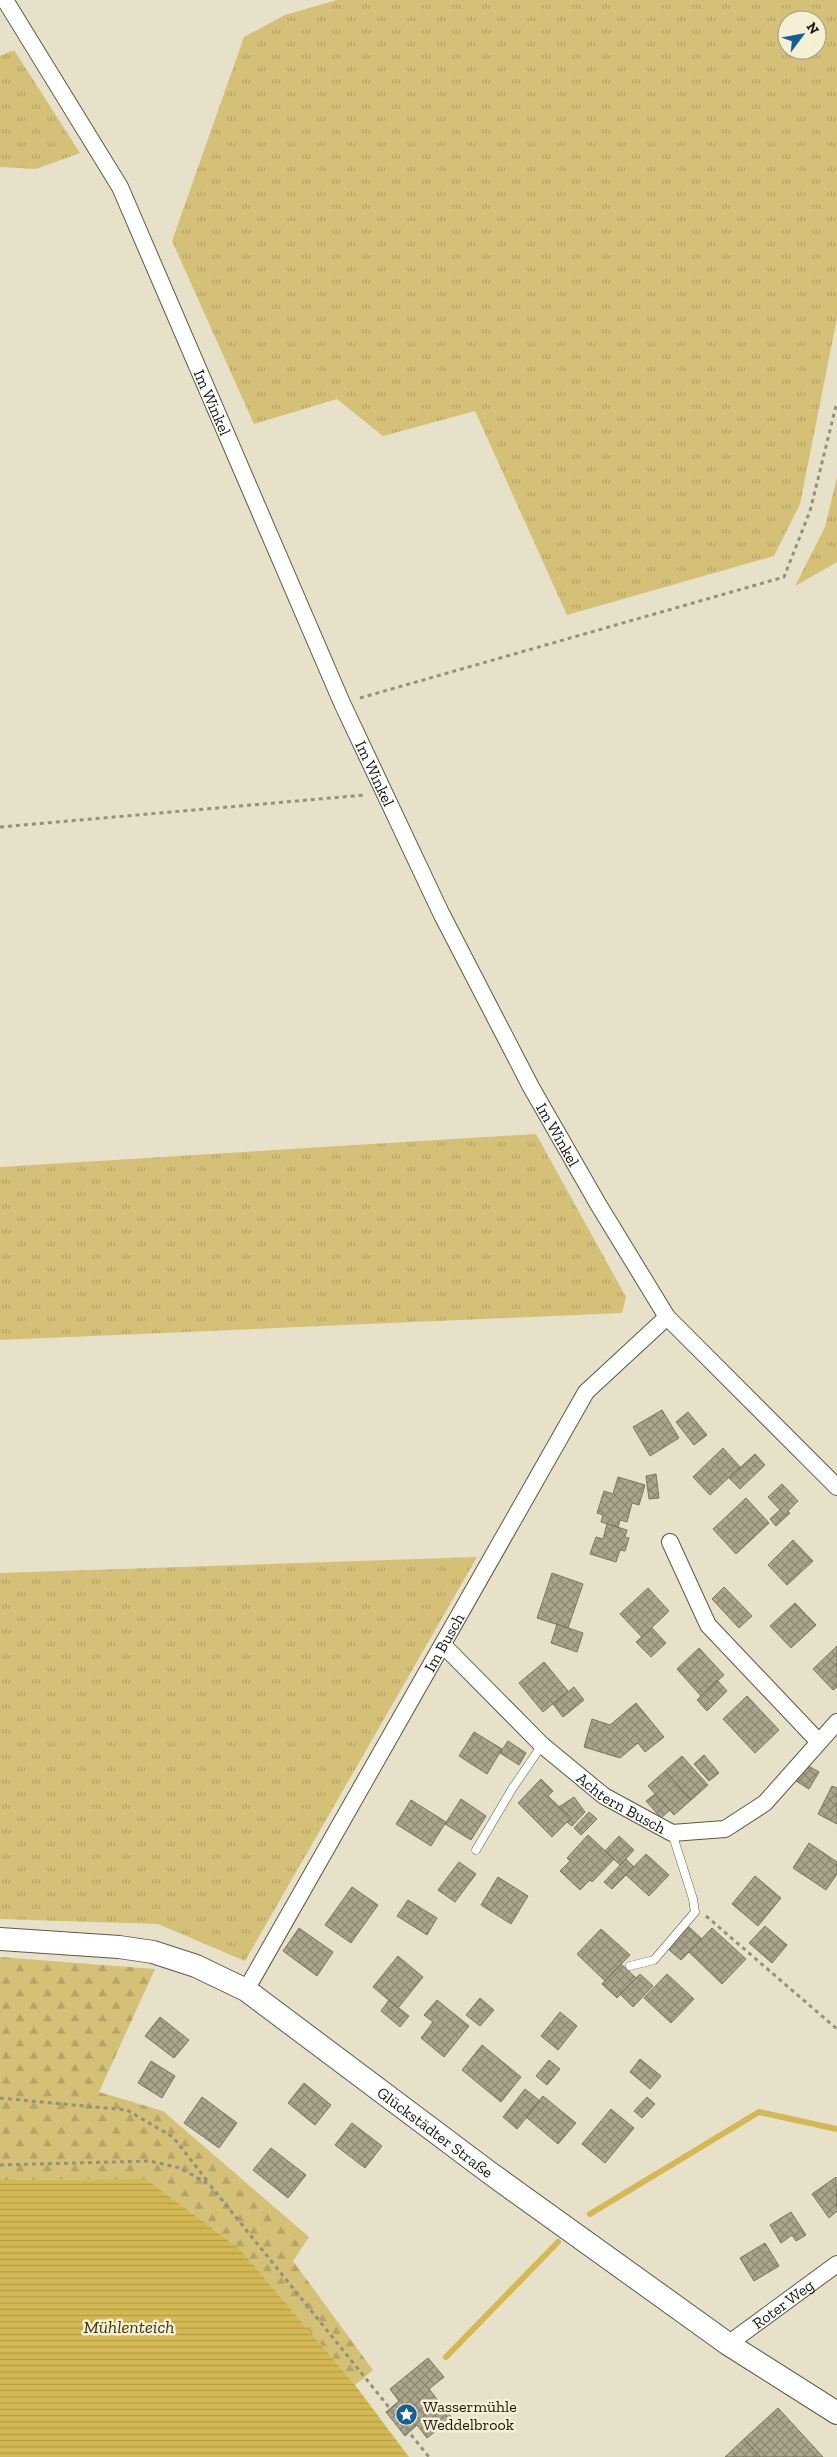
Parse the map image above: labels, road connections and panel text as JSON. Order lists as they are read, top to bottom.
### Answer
{
  "streets": {
    "street": [
      "Im Winkel",
      "Im Busch",
      "Achtern Busch",
      "Glückstädter Straße",
      "Roter Weg"
    ]
  },
  "crossings": [
    ["Im Winkel", "Im Busch"],
    ["Im Busch", "Achtern Busch"],
    ["Im Busch", "Glückstädter Straße"],
    ["Glückstädter Straße", "Roter Weg"]
  ],
  "water": ["Mühlenteich"],
  "places": {
    "place": ["Wassermühle Weddelbrook"]
  },
  "north": "top right"
}
